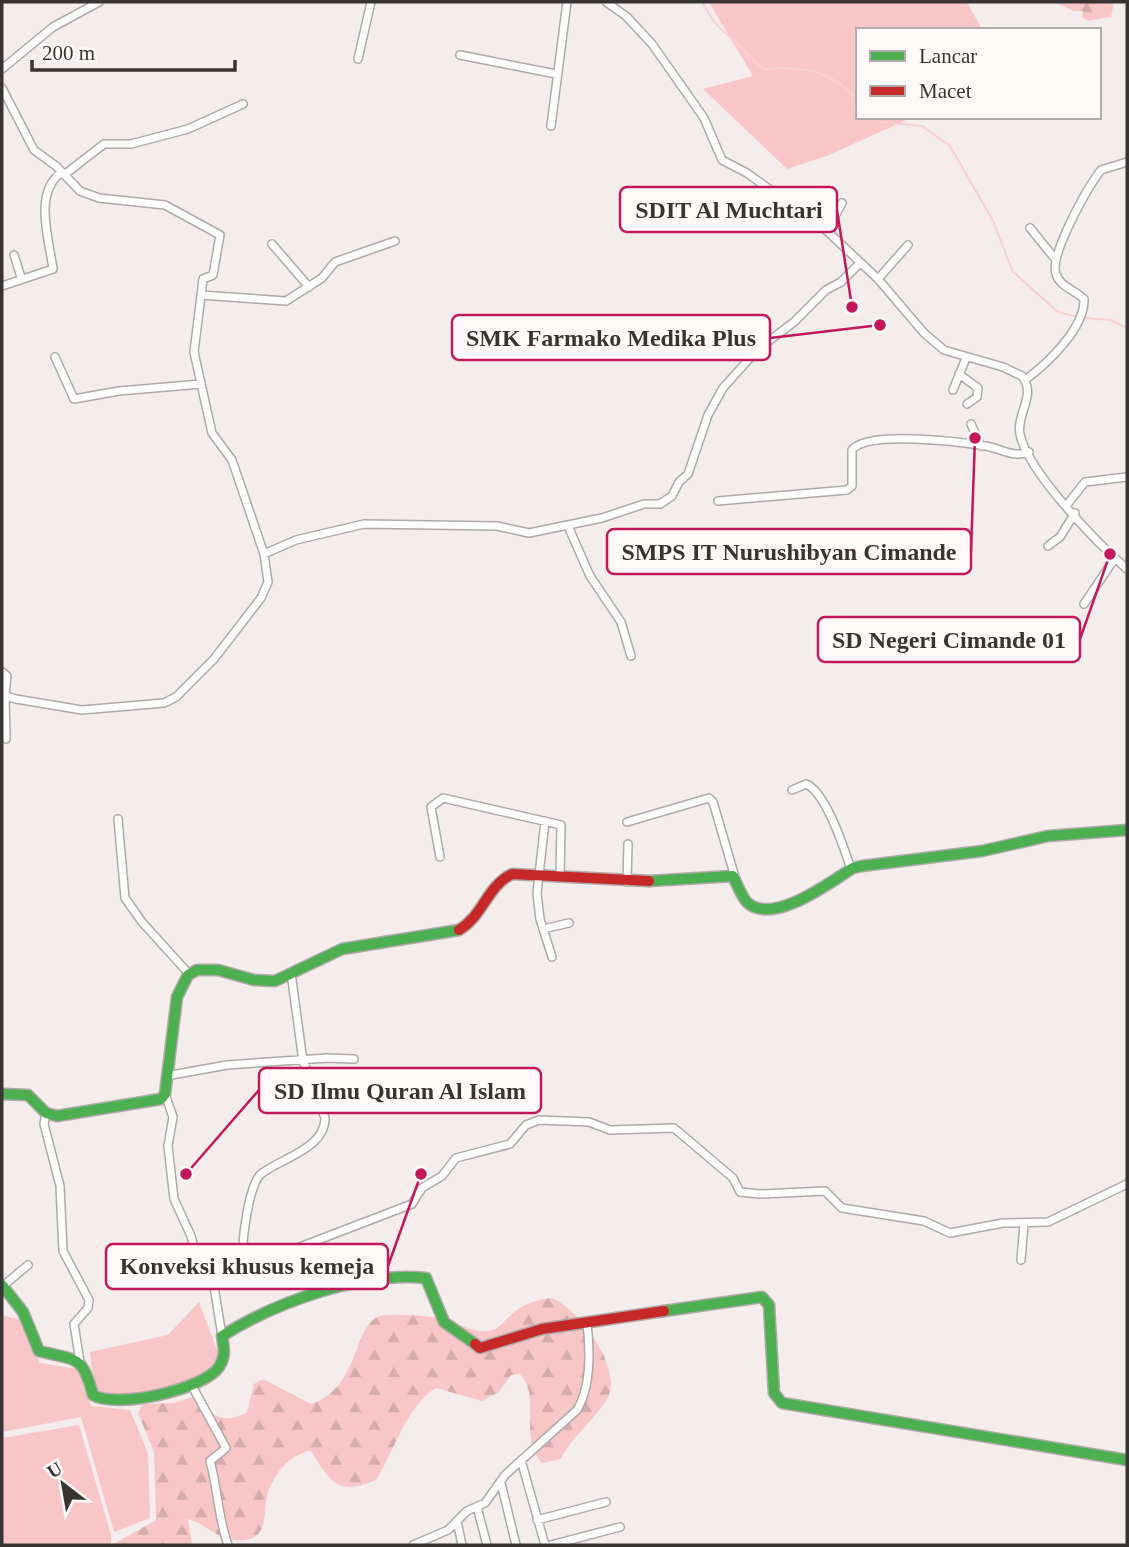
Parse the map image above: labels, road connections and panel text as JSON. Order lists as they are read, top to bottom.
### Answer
{
  "places": [
    "SDIT Al Muchtari",
    "SMK Farmako Medika Plus",
    "SMPS IT Nurushibyan Cimande",
    "SD Negeri Cimande 01",
    "SD Ilmu Quran Al Islam",
    "Konveksi khusus kemeja"
  ],
  "legend": ["Lancar", "Macet"],
  "scale_bar": "200 m",
  "north": "top left"
}
